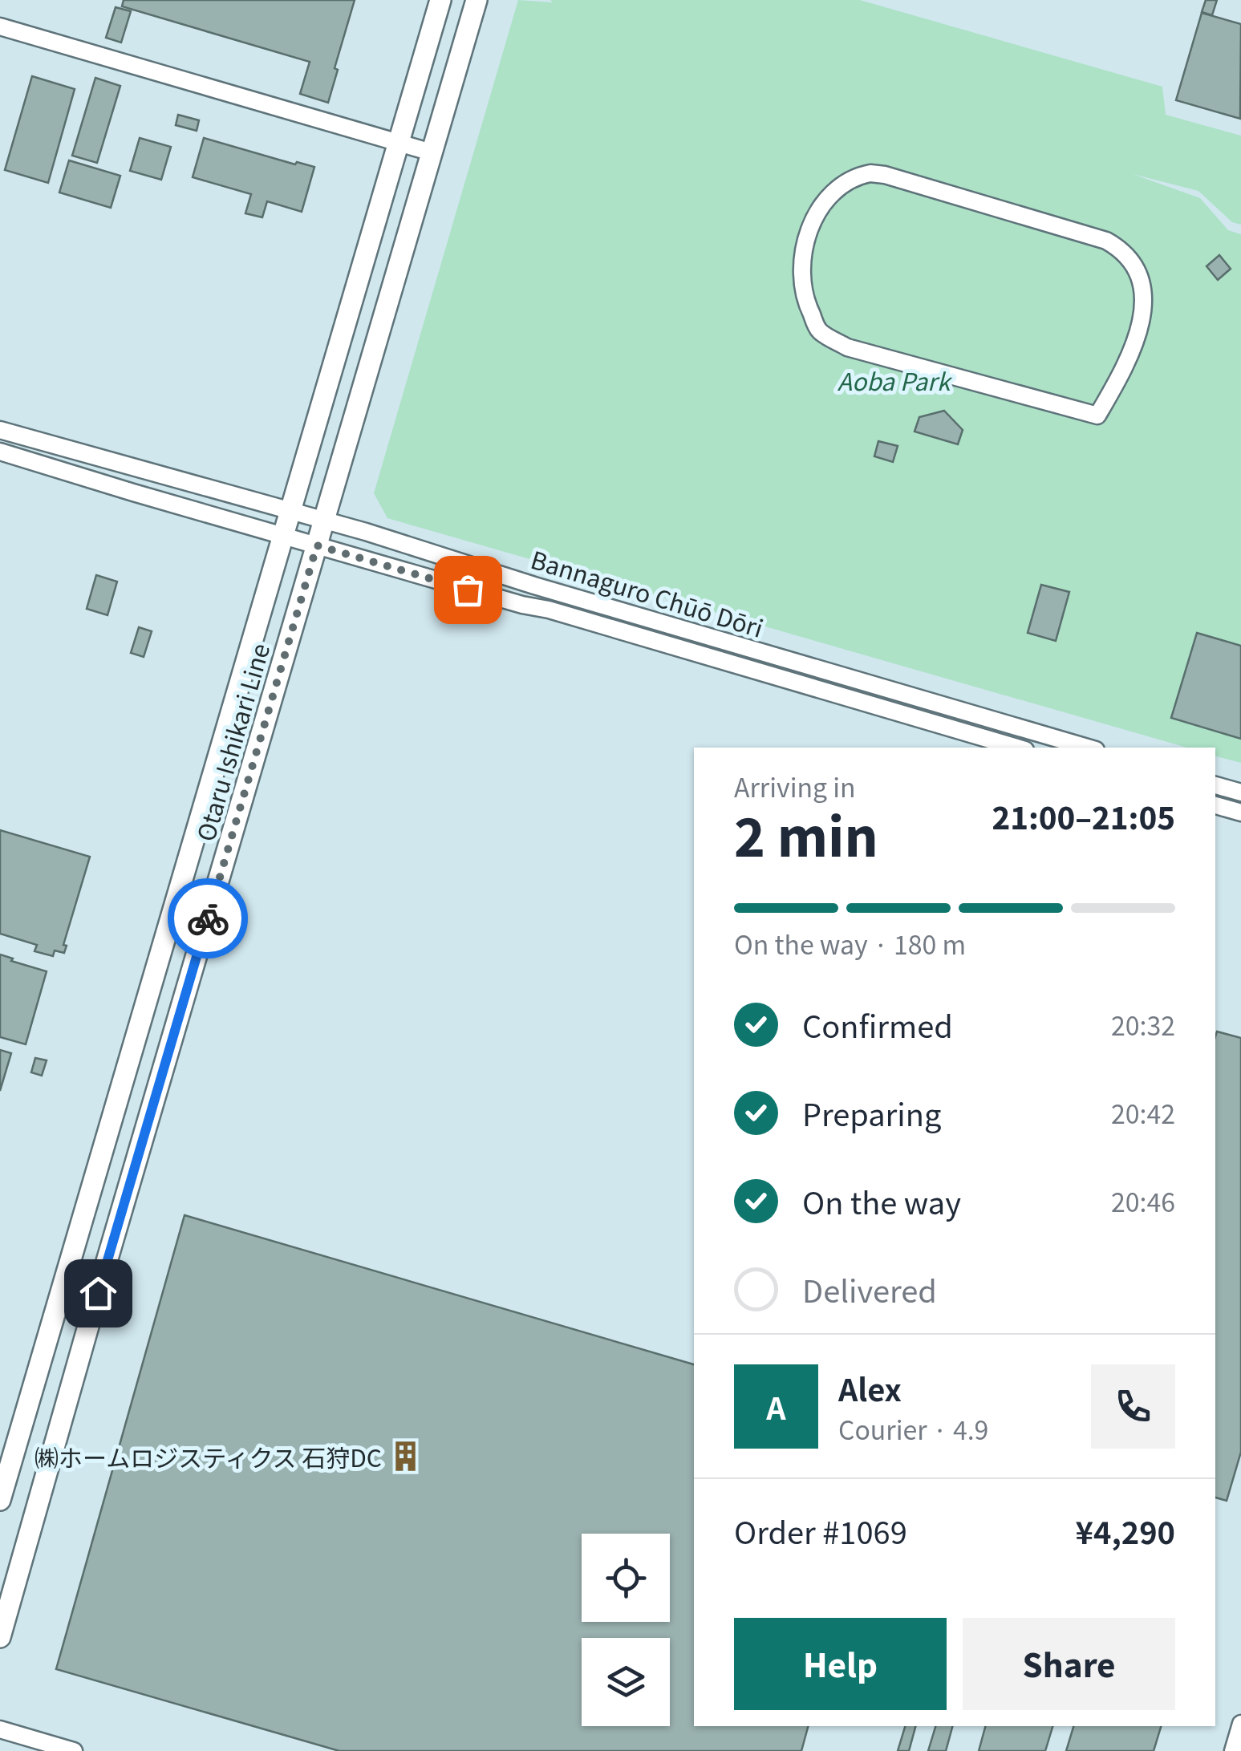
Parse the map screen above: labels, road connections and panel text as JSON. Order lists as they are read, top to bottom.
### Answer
{
  "streets": {
    "main road": ["Otaru Ishikari Line"],
    "street": ["Bannaguro Chūō Dōri"]
  },
  "crossings": [
    ["Bannaguro Chūō Dōri", "Otaru Ishikari Line"]
  ],
  "parks": ["Aoba Park"],
  "places": {
    "building": ["㈱ホームロジスティクス 石狩DC"]
  },
  "page": {
    "heading": ["2 min", "Arriving in", "21:00–21:05"],
    "panel": [
      "Alex",
      "Courier · 4.9",
      "Order #1069",
      "¥4,290"
    ],
    "bar": "On the way · 180 m",
    "list": [
      ["Confirmed", "20:32"],
      ["Preparing", "20:42"],
      ["On the way", "20:46"],
      "Delivered"
    ],
    "round": "A",
    "buttons": ["Help", "Share"]
  }
}
